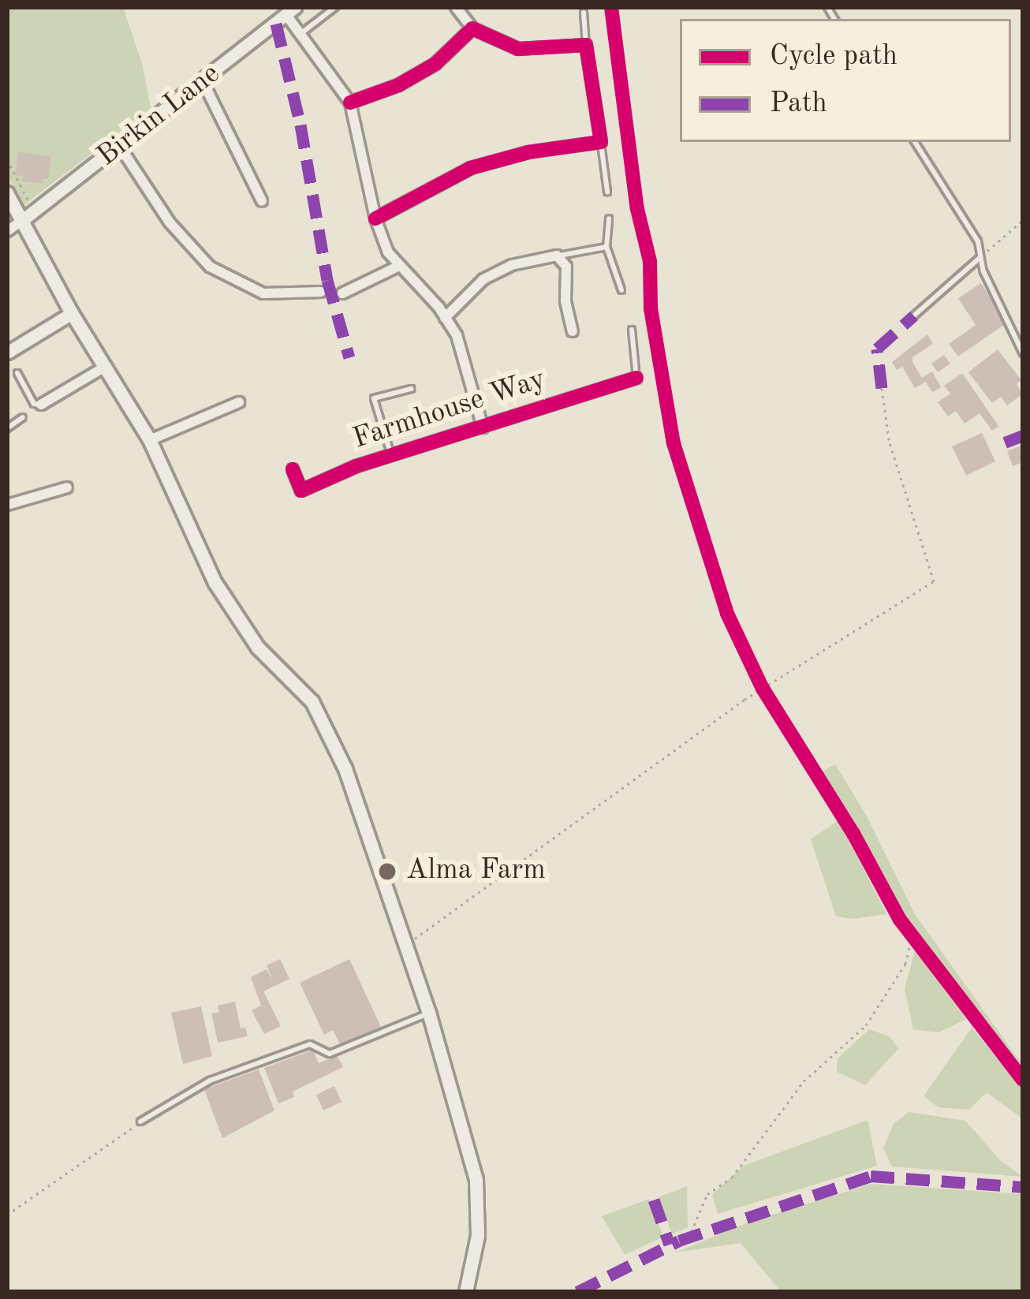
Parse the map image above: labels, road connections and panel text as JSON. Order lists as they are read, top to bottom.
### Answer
{
  "streets": {
    "street": ["Birkin Lane", "Farmhouse Way"]
  },
  "places": ["Alma Farm"],
  "legend": ["Cycle path", "Path"]
}
